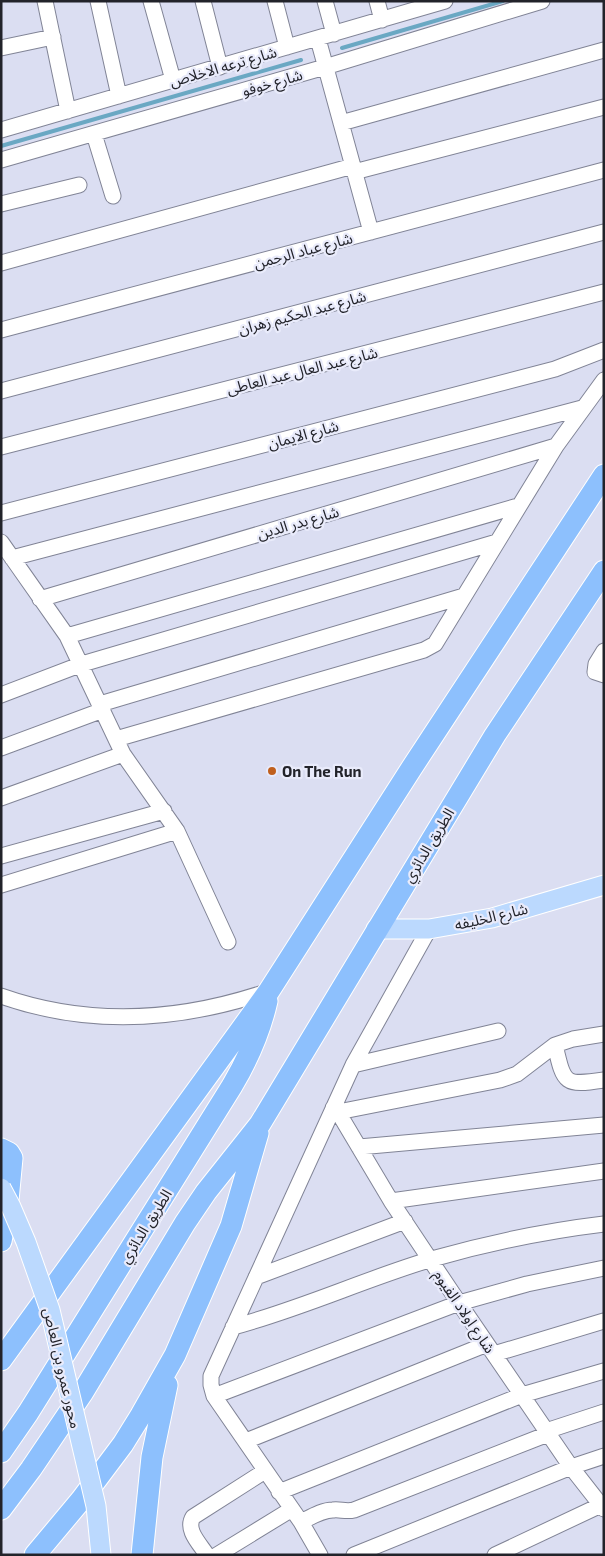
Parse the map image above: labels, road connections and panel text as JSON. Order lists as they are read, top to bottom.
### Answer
{
  "streets": {
    "highway": ["الطريق الدائري"],
    "main road": ["شارع الخليفه", "محور عمرو بن العاص"],
    "street": [
      "شارع ترعه الاخلاص",
      "شارع خوفو",
      "شارع عباد الرحمن",
      "شارع عبد الحكيم زهران",
      "شارع عبد العال عبد العاطى",
      "شارع الايمان",
      "شارع بدر الدين",
      "شارع اولاد الفيوم"
    ]
  },
  "crossings": [
    ["الطريق الدائري", "شارع الخليفه"]
  ],
  "places": ["On The Run"]
}
